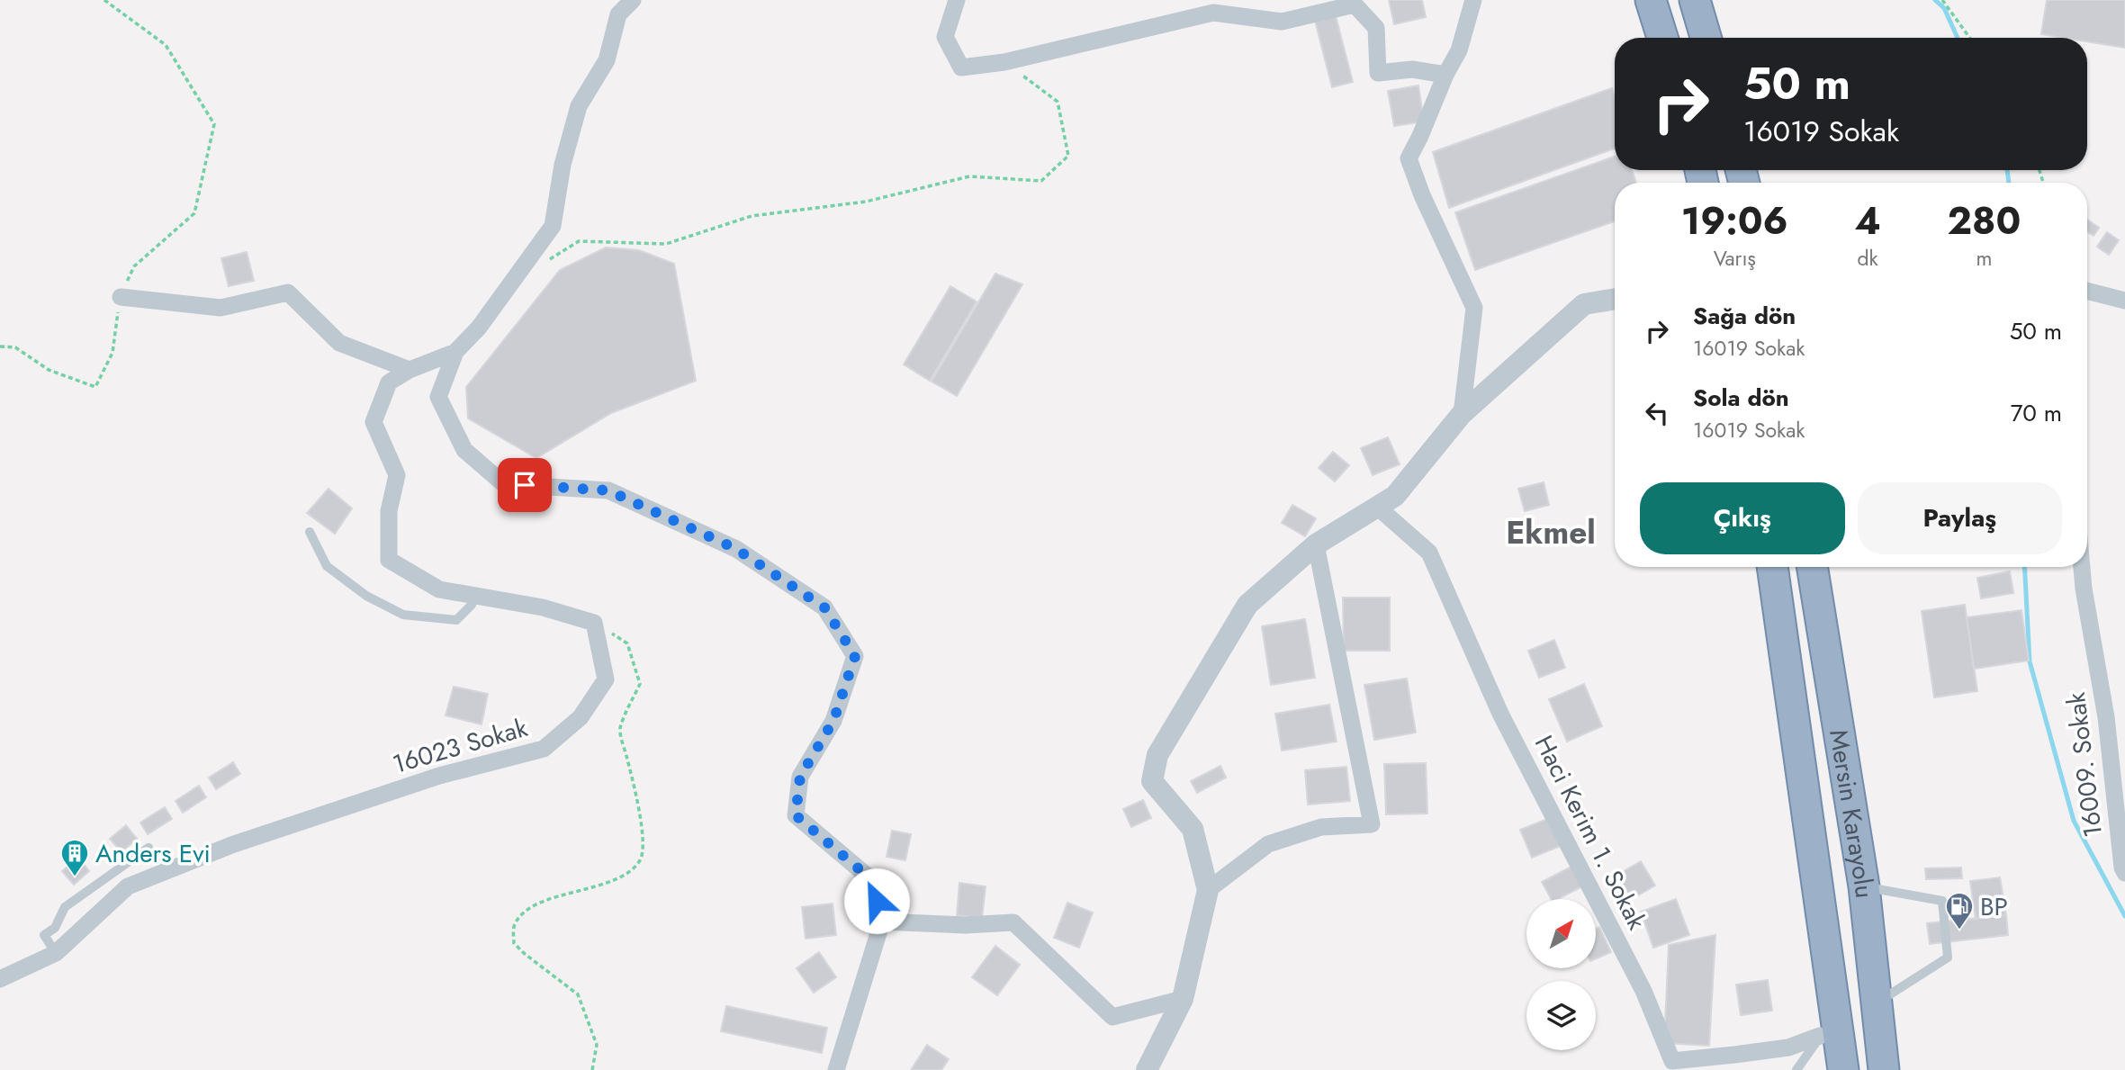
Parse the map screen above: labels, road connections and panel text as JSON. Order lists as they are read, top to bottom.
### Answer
{
  "streets": {
    "highway": ["Mersin Karayolu"],
    "street": ["16023 Sokak", "16009. Sokak", "Haci Kerim 1. Sokak"]
  },
  "crossings": [
    ["Mersin Karayolu", "Haci Kerim 1. Sokak"]
  ],
  "districts": ["Ekmel"],
  "places": {
    "building": ["Anders Evi"],
    "fuel station": ["BP"]
  },
  "north": "top right",
  "page": {
    "turn": ["50 m", "16019 Sokak"],
    "eta": [
      "19:06",
      "Varış",
      "4",
      "dk",
      "280",
      "m"
    ],
    "list": [
      {
        "name": "Sağa dön",
        "note": "16019 Sokak",
        "value": "50 m"
      },
      {
        "name": "Sola dön",
        "note": "16019 Sokak",
        "value": "70 m"
      }
    ],
    "buttons": ["Çıkış", "Paylaş"]
  }
}
